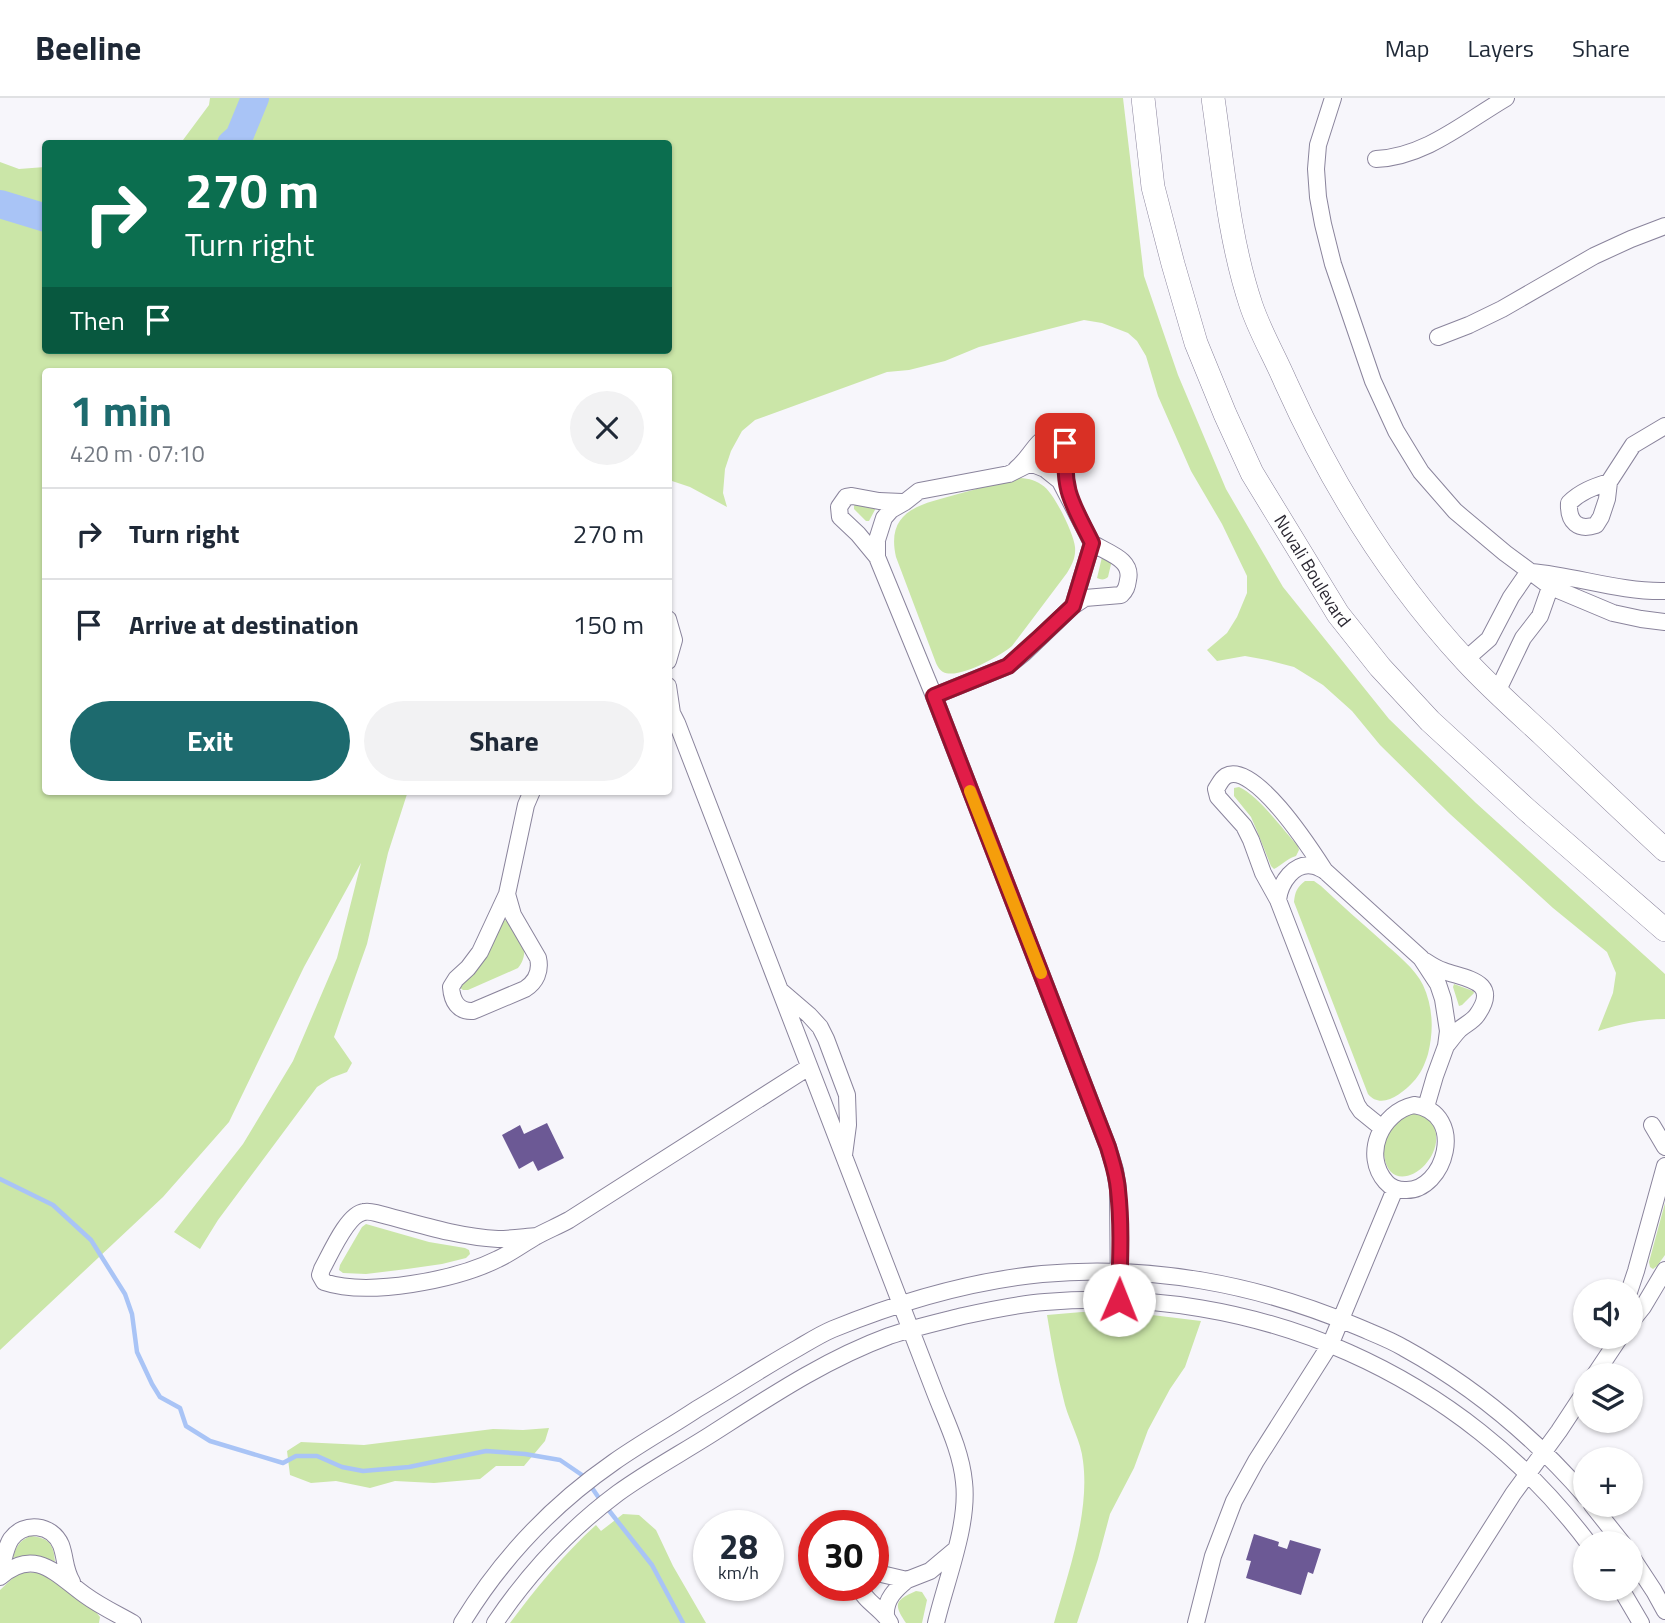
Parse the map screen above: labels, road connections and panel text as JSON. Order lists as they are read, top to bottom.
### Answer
{
  "streets": {
    "main road": ["Nuvali Boulevard"]
  },
  "page": {
    "header": "Beeline",
    "nav": ["Map", "Layers", "Share"],
    "turn": ["270 m", "Turn right"],
    "then": "Then",
    "heading": ["1 min", "420 m · 07:10"],
    "list": [
      {
        "name": "Turn right",
        "value": "270 m"
      },
      {
        "name": "Arrive at destination",
        "value": "150 m"
      }
    ],
    "buttons": ["Exit", "Share"],
    "map_buttons": ["+", "−"],
    "speed": "28 km/h",
    "limit": "30"
  }
}
